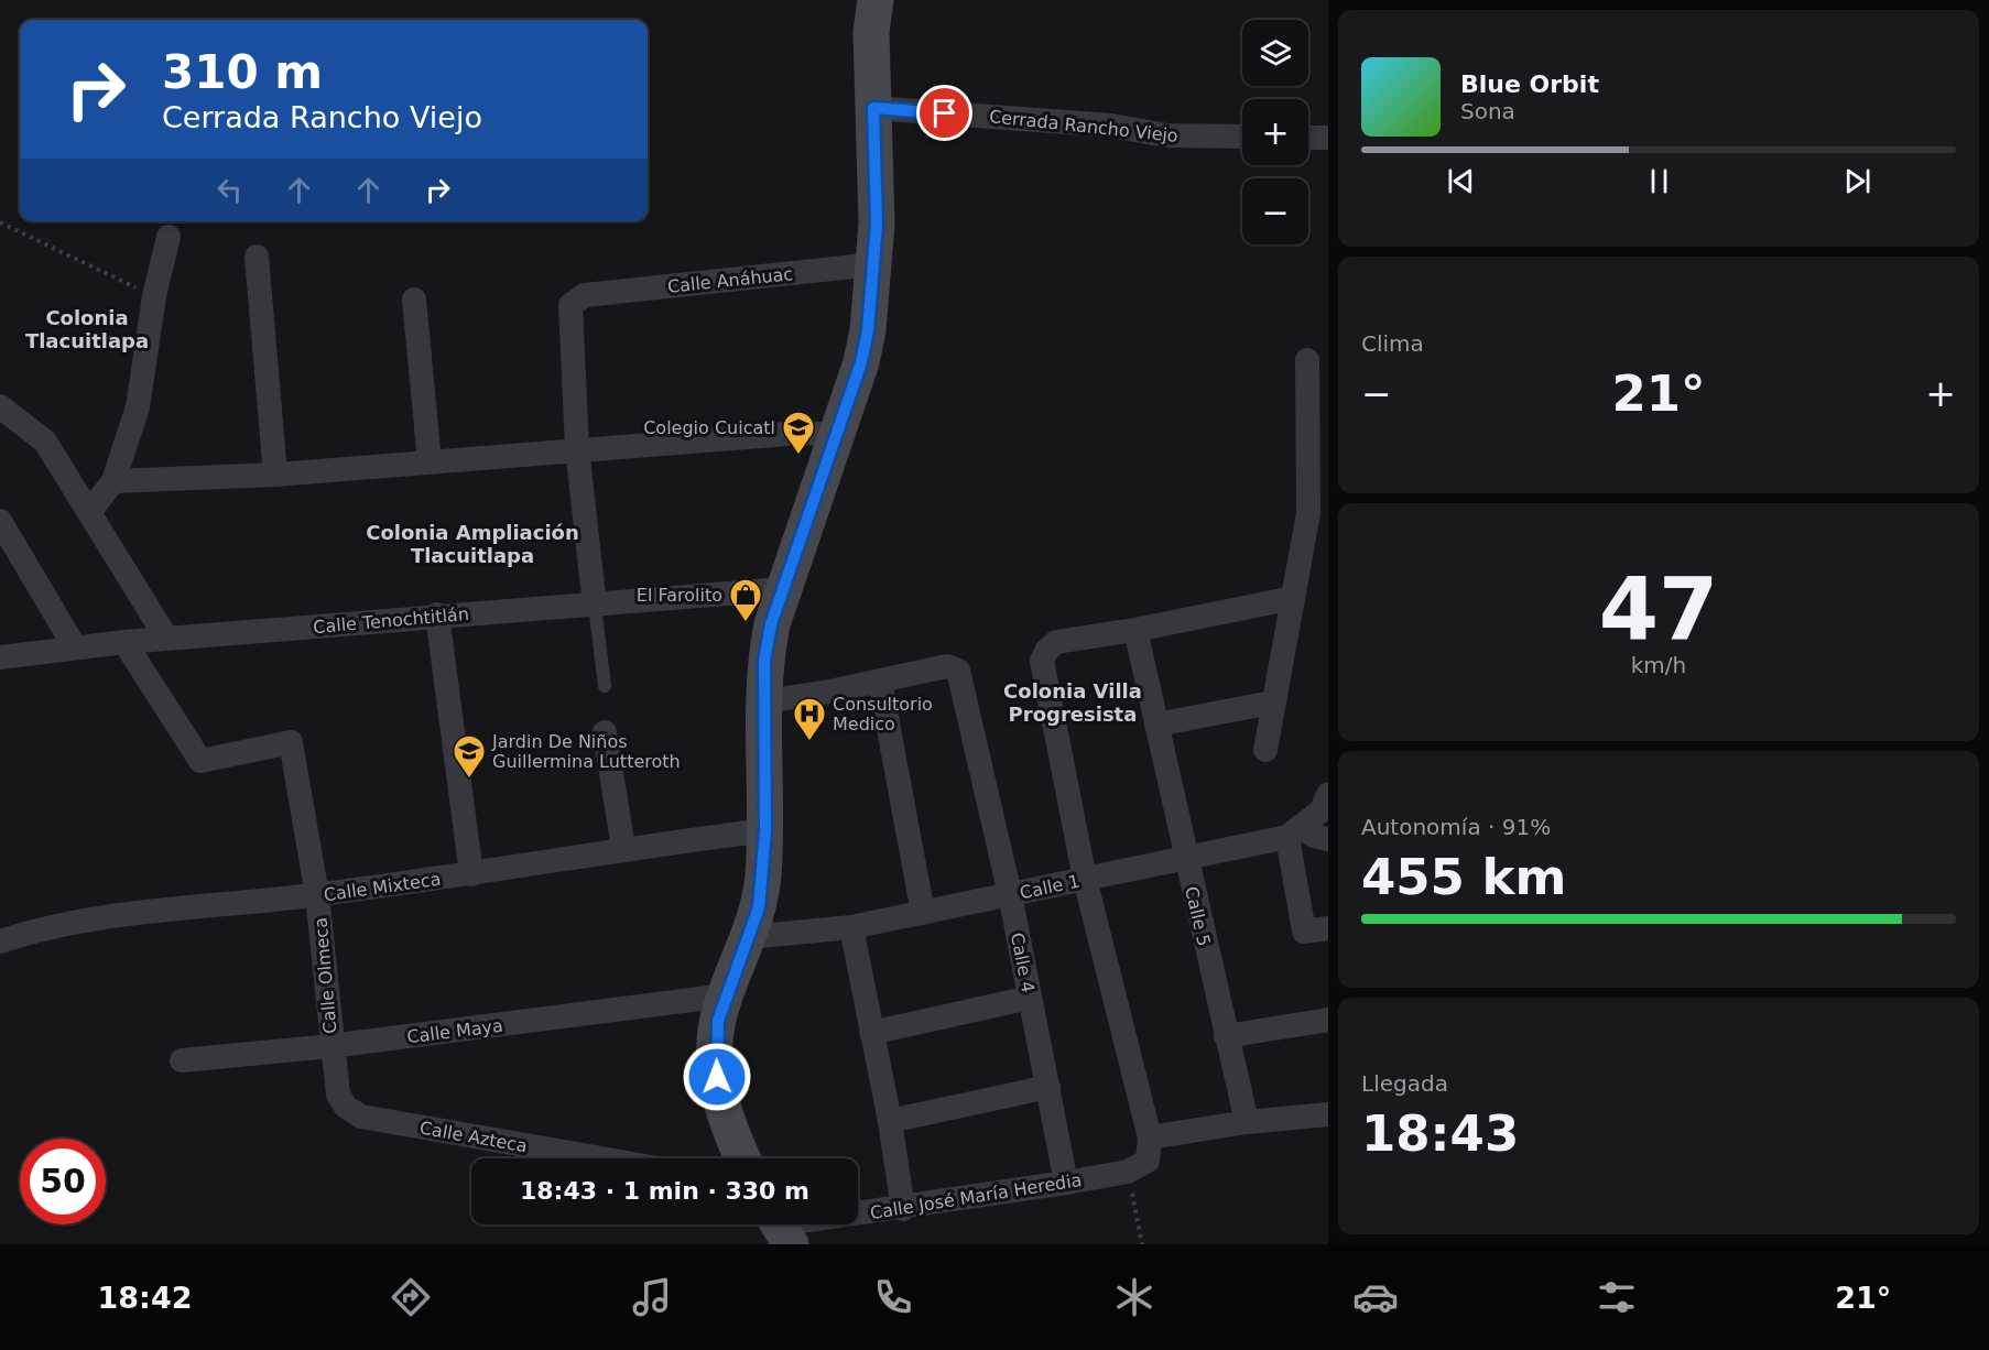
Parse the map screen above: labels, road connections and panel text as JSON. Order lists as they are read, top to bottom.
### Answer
{
  "streets": {
    "street": [
      "Cerrada Rancho Viejo",
      "Calle Anáhuac",
      "Calle Tenochtitlán",
      "Calle Mixteca",
      "Calle 1",
      "Calle 5",
      "Calle 4",
      "Calle Olmeca",
      "Calle Maya",
      "Calle Azteca",
      "Calle José María Heredia"
    ]
  },
  "crossings": [
    ["Calle Tenochtitlán", "Calle Olmeca"],
    ["Calle Mixteca", "Calle Olmeca"],
    ["Calle 1", "Calle 5"],
    ["Calle 1", "Calle 4"],
    ["Calle 4", "Calle José María Heredia"],
    ["Calle Olmeca", "Calle Maya"],
    ["Calle Olmeca", "Calle Azteca"]
  ],
  "districts": ["Colonia Tlacuitlapa", "Colonia Ampliación Tlacuitlapa", "Colonia Villa Progresista"],
  "places": {
    "school or university": ["Colegio Cuicatl", "Jardin De Niños Guillermina Lutteroth"],
    "shop": ["El Farolito"],
    "hospital": ["Consultorio Medico"]
  },
  "page": {
    "map_buttons": ["+", "−"],
    "turn": ["310 m", "Cerrada Rancho Viejo"],
    "song": ["Blue Orbit", "Sona"],
    "tile": [
      "Clima",
      ["47", "km/h"],
      ["Autonomía · 91%", "455 km"],
      ["Llegada", "18:43"]
    ],
    "heat": ["−", "21°", "+"],
    "limit": "50",
    "trip": "18:43 · 1 min · 330 m",
    "tabs": ["18:42", "21°"]
  }
}
